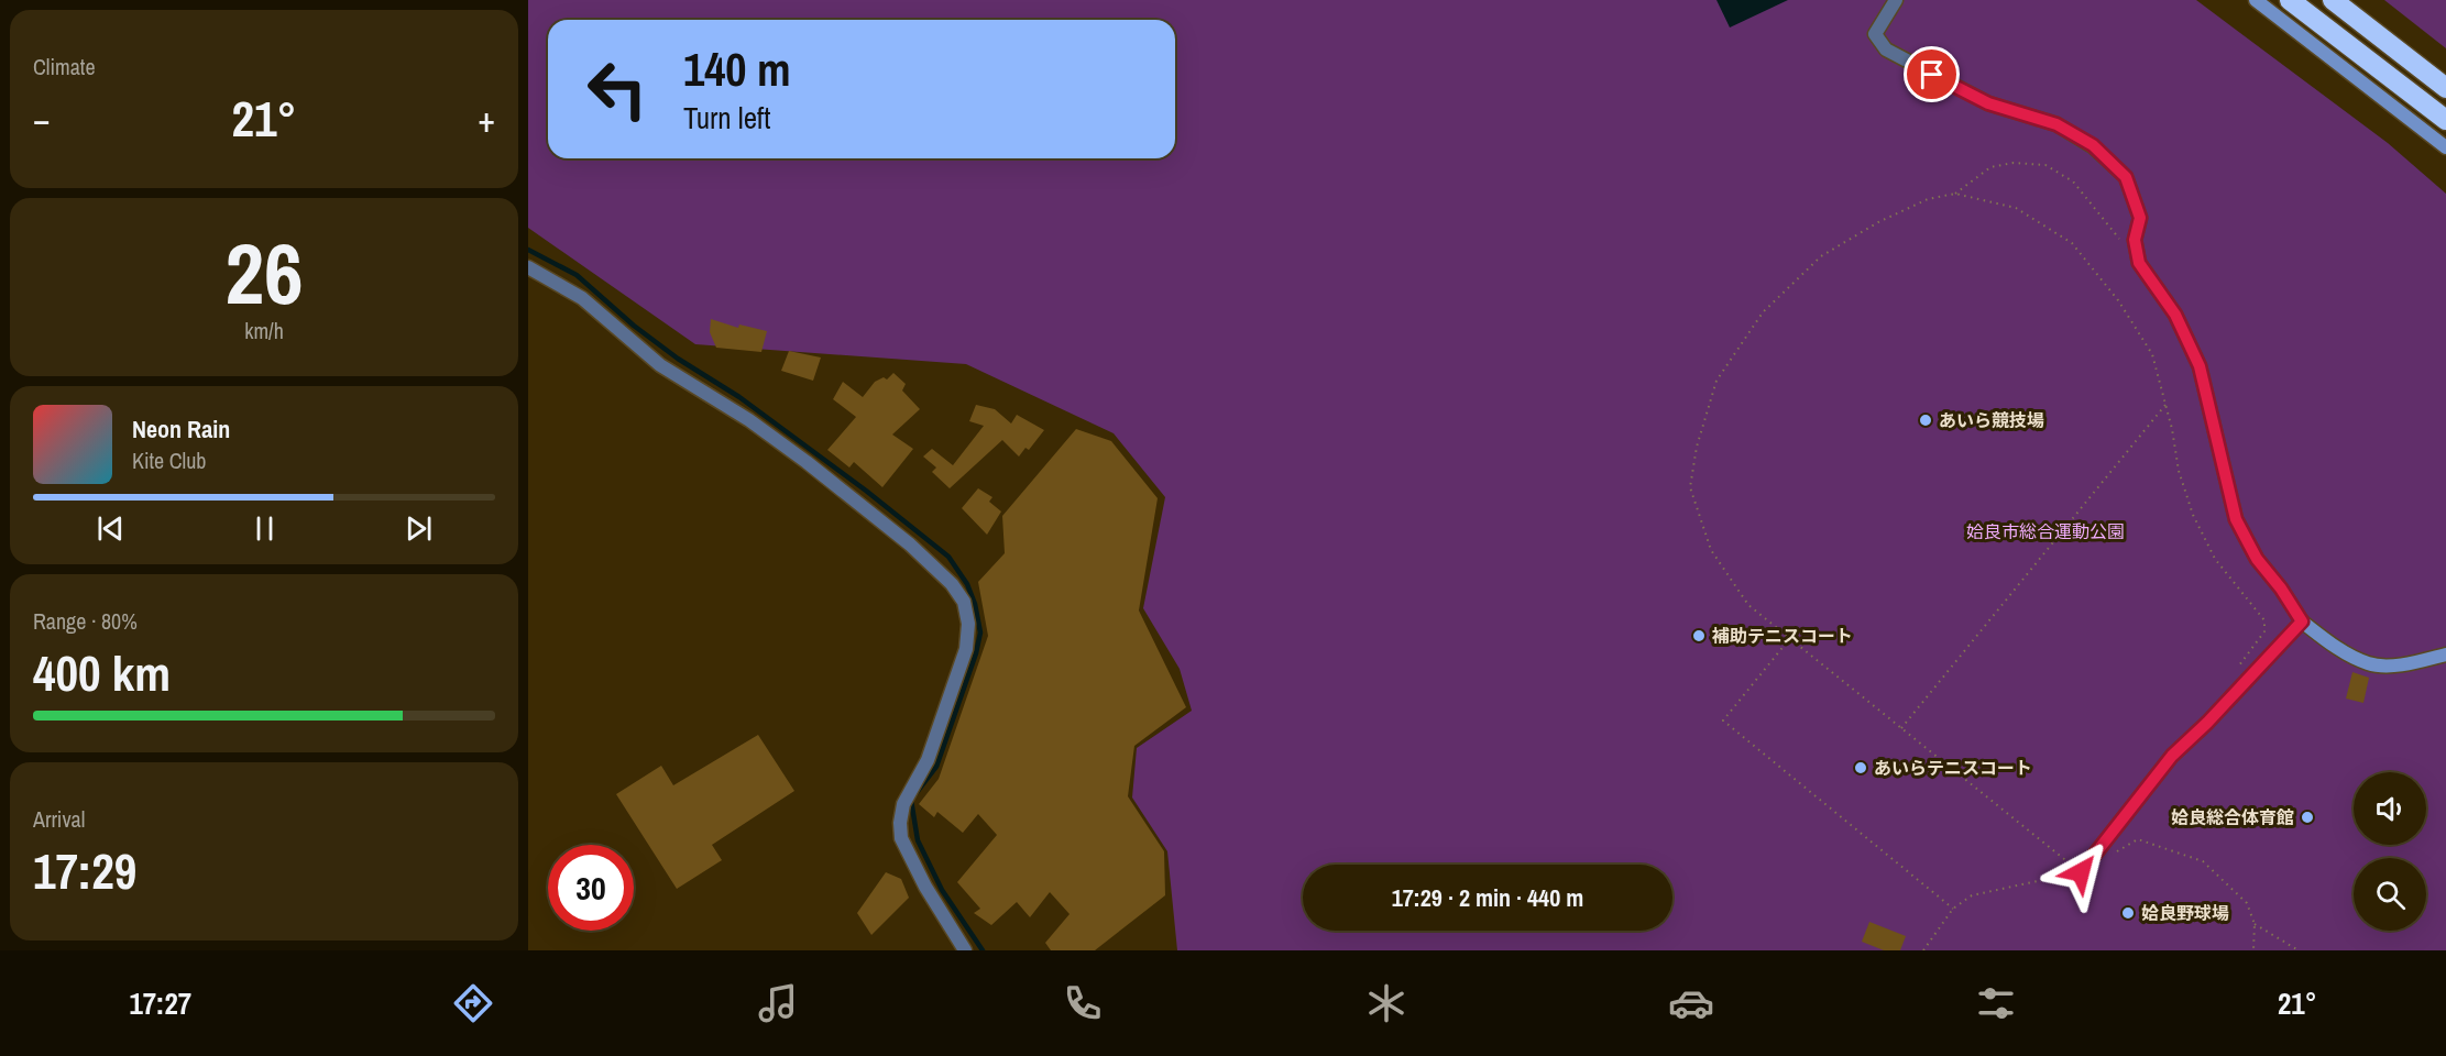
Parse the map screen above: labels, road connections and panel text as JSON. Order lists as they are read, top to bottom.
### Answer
{
  "parks": ["姶良市総合運動公園"],
  "places": [
    "あいら競技場",
    "補助テニスコート",
    "あいらテニスコート",
    "姶良総合体育館",
    "姶良野球場"
  ],
  "page": {
    "tile": [
      "Climate",
      ["26", "km/h"],
      ["Range · 80%", "400 km"],
      ["Arrival", "17:29"]
    ],
    "turn": ["140 m", "Turn left"],
    "heat": ["−", "21°", "+"],
    "song": ["Neon Rain", "Kite Club"],
    "limit": "30",
    "trip": "17:29 · 2 min · 440 m",
    "tabs": ["17:27", "21°"]
  }
}
